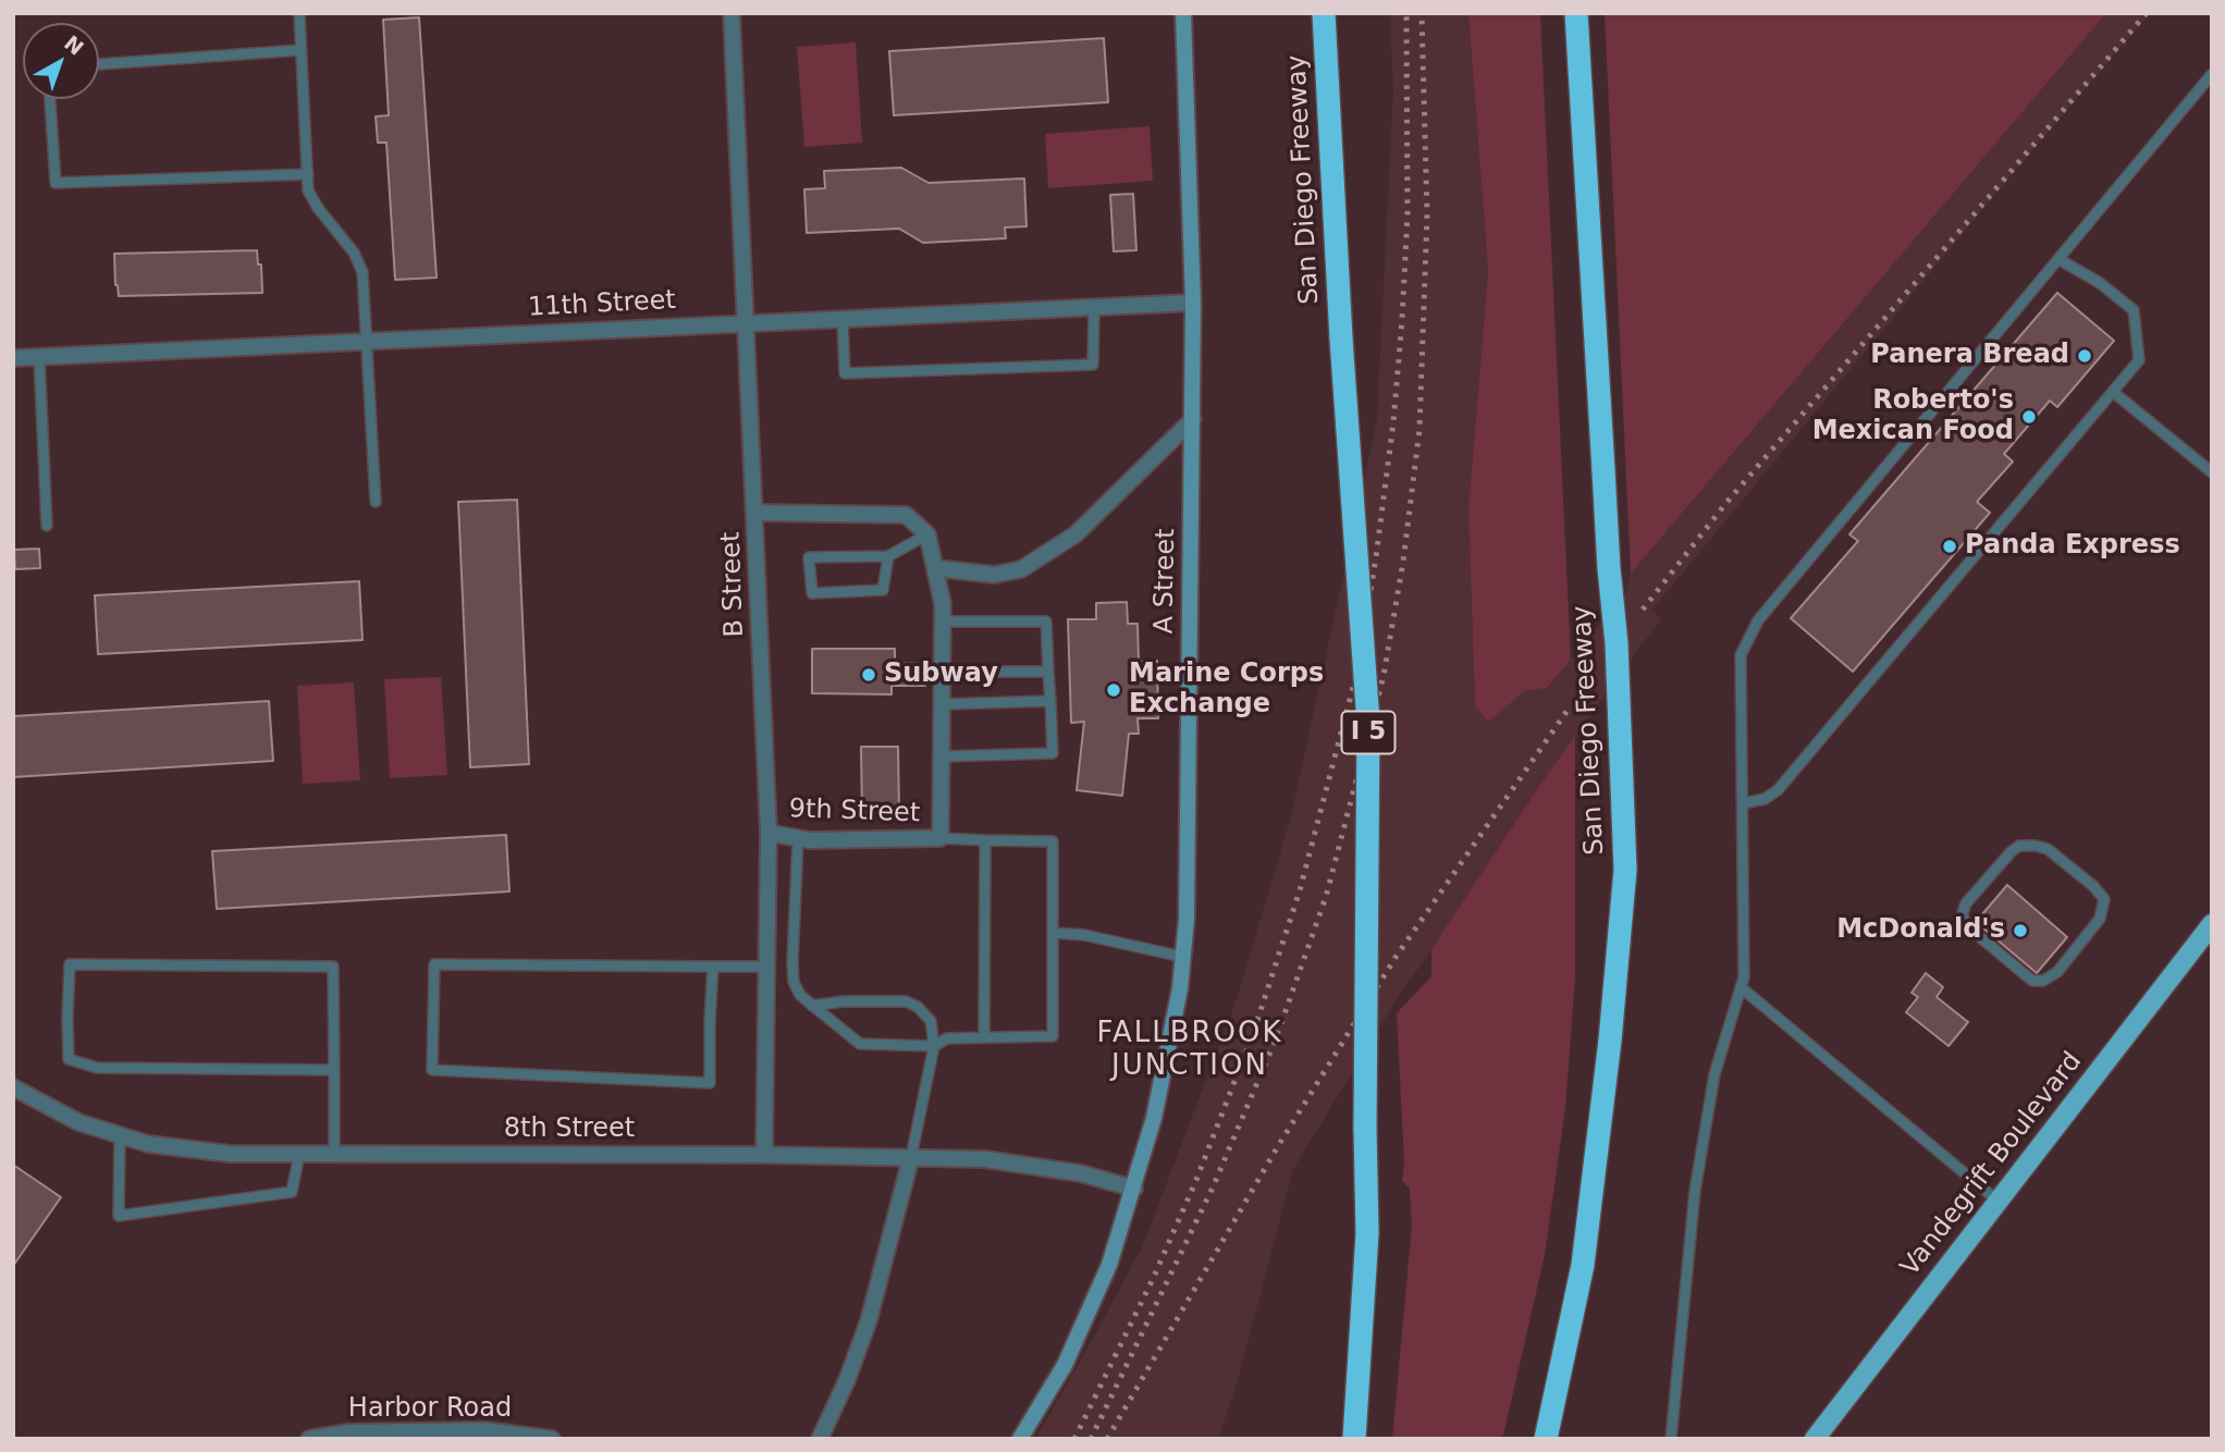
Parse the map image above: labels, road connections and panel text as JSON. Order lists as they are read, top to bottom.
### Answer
{
  "streets": {
    "highway": ["San Diego Freeway", "I 5"],
    "main road": ["A Street", "Vandegrift Boulevard"],
    "street": [
      "11th Street",
      "B Street",
      "9th Street",
      "8th Street",
      "Harbor Road"
    ]
  },
  "crossings": [
    ["11th Street", "A Street"],
    ["11th Street", "B Street"],
    ["A Street", "8th Street"],
    ["B Street", "9th Street"],
    ["B Street", "8th Street"]
  ],
  "districts": ["FALLBROOK JUNCTION"],
  "places": [
    "Panera Bread",
    "Roberto's Mexican Food",
    "Panda Express",
    "Subway",
    "Marine Corps Exchange",
    "McDonald's"
  ],
  "north": "top right"
}
